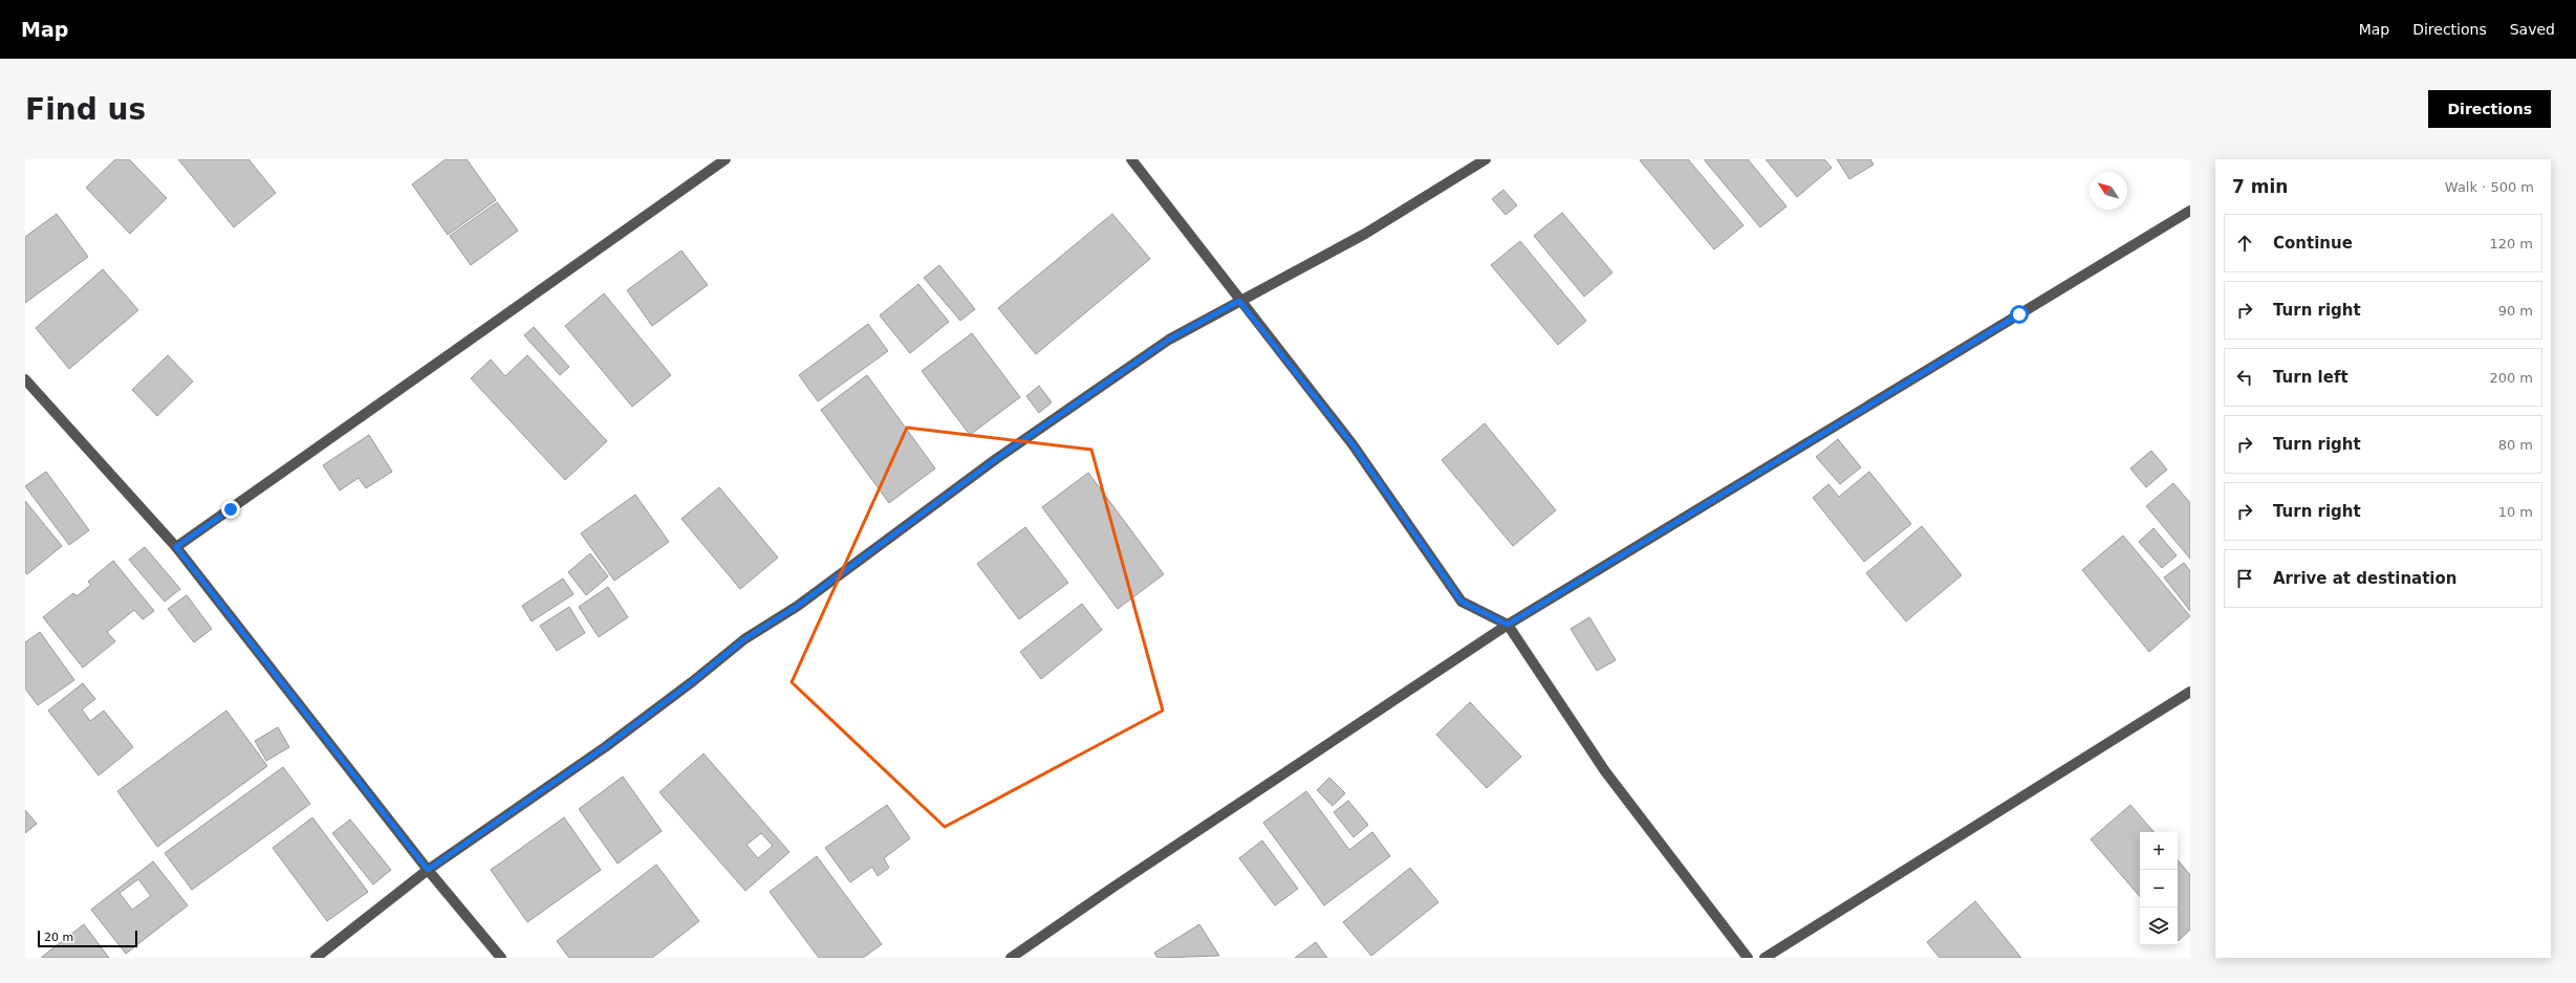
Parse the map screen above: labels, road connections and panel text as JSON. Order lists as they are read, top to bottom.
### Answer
{
  "scale_bar": "20 m",
  "north": "top left",
  "page": {
    "header": "Map",
    "nav": ["Map", "Directions", "Saved"],
    "buttons": "Directions",
    "title": "Find us",
    "heading": ["7 min", "Walk · 500 m"],
    "list": [
      ["Continue", "120 m"],
      ["Turn right", "90 m"],
      ["Turn left", "200 m"],
      ["Turn right", "80 m"],
      ["Turn right", "10 m"],
      "Arrive at destination"
    ],
    "map_buttons": ["+", "−"],
    "scale": "20 m"
  }
}
